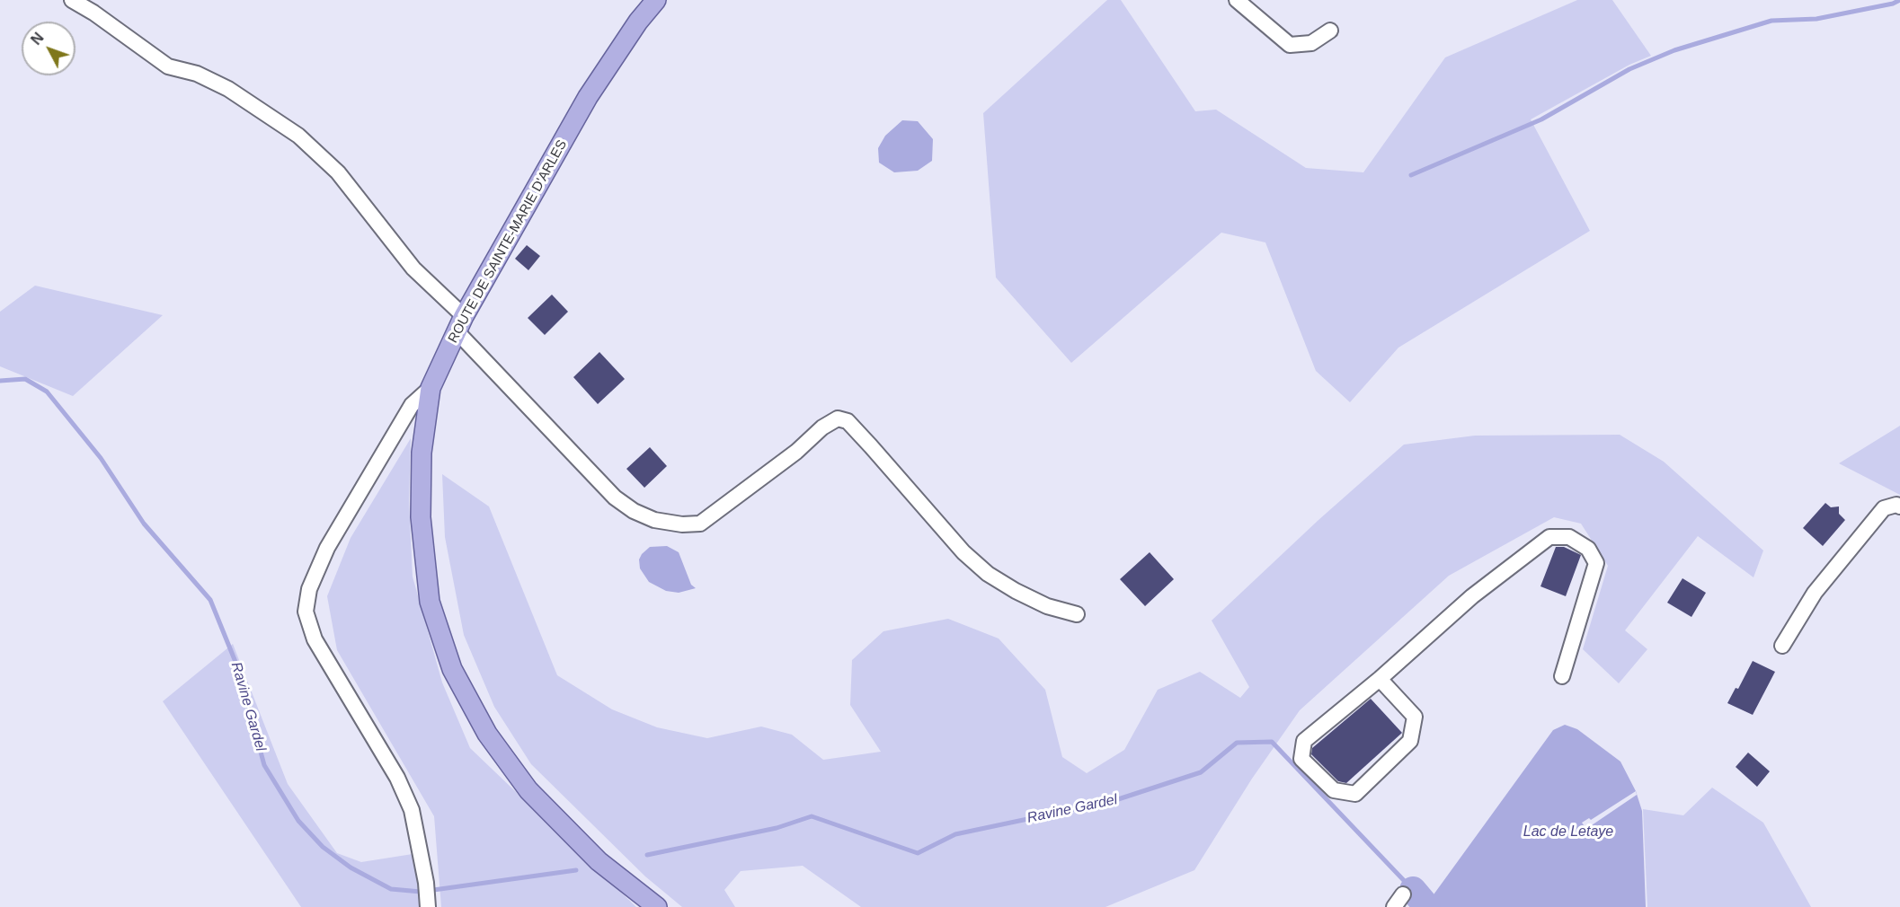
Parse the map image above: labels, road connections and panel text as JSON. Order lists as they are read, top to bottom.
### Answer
{
  "streets": {
    "main road": ["ROUTE DE SAINTE-MARIE D'ARLES"]
  },
  "water": ["Ravine Gardel", "Lac de Letaye"],
  "north": "top left"
}
